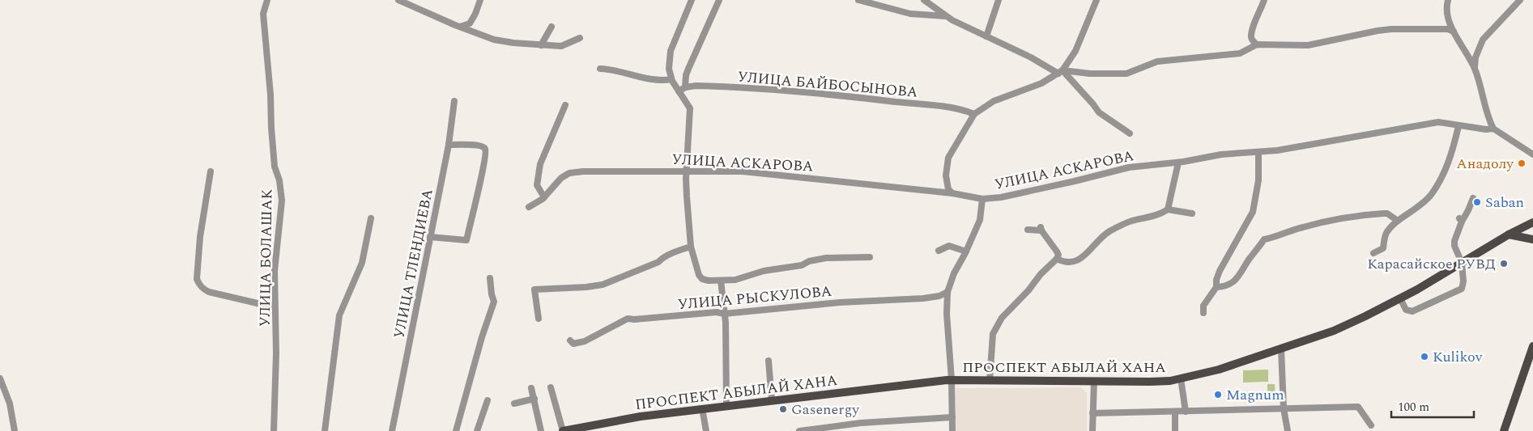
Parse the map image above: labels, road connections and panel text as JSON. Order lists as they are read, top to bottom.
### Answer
{
  "streets": {
    "main road": ["ПРОСПЕКТ АБЫЛАЙ ХАНА"],
    "street": [
      "УЛИЦА БАЙБОСЫНОВА",
      "УЛИЦА АСКАРОВА",
      "УЛИЦА БОЛАШАК",
      "УЛИЦА ТЛЕНДИЕВА",
      "УЛИЦА РЫСКУЛОВА"
    ]
  },
  "places": [
    "Анадолу",
    "Saban",
    "Карасайское РУВД",
    "Kulikov",
    "Magnum",
    "Gasenergy"
  ],
  "scale_bar": "100 m"
}
